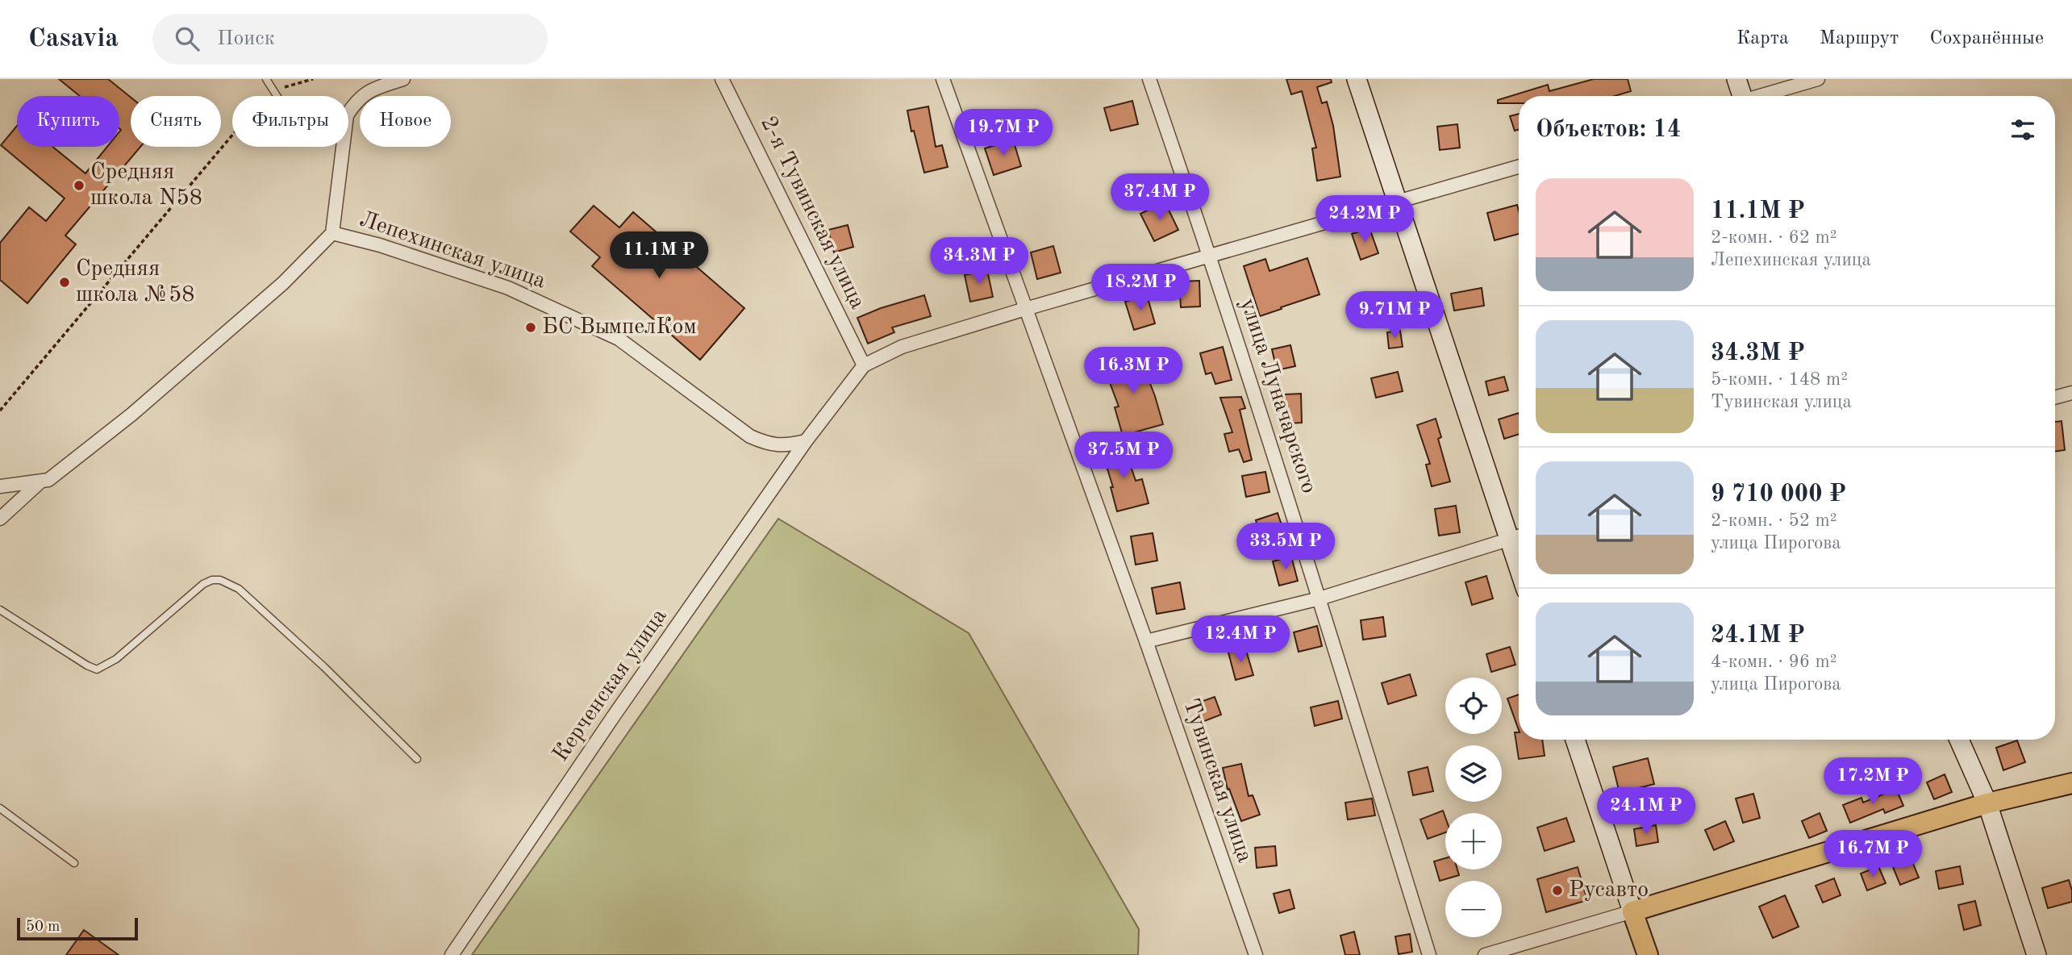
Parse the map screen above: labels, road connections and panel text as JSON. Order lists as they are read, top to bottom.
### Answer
{
  "streets": {
    "street": [
      "2-я Тувинская улица",
      "Лепехинская улица",
      "улица Луначарского",
      "Керченская улица",
      "Тувинская улица"
    ]
  },
  "crossings": [
    ["Лепехинская улица", "Керченская улица"]
  ],
  "places": [
    "Средняя школа N58",
    "Средняя школа №58",
    "БС ВымпелКом",
    "Русавто"
  ],
  "scale_bar": "50 m",
  "page": {
    "header": "Casavia",
    "search": "Поиск",
    "nav": ["Карта", "Маршрут", "Сохранённые"],
    "chip": [
      "Купить",
      "Снять",
      "Фильтры",
      "Новое"
    ],
    "heading": "Объектов: 14",
    "price": [
      "19.7M ₽",
      "37.4M ₽",
      "24.2M ₽",
      "11.1M ₽",
      "34.3M ₽",
      "18.2M ₽",
      "9.71M ₽",
      "16.3M ₽",
      "37.5M ₽",
      "33.5M ₽",
      "12.4M ₽",
      "17.2M ₽",
      "24.1M ₽",
      "16.7M ₽"
    ],
    "list": [
      {
        "name": "11.1M ₽",
        "note": "2-комн. · 62 m² · Лепехинская улица"
      },
      {
        "name": "34.3M ₽",
        "note": "5-комн. · 148 m² · Тувинская улица"
      },
      {
        "name": "9 710 000 ₽",
        "note": "2-комн. · 52 m² · улица Пирогова"
      },
      {
        "name": "24.1M ₽",
        "note": "4-комн. · 96 m² · улица Пирогова"
      }
    ],
    "map_buttons": ["+", "−"],
    "scale": "50 m"
  }
}
